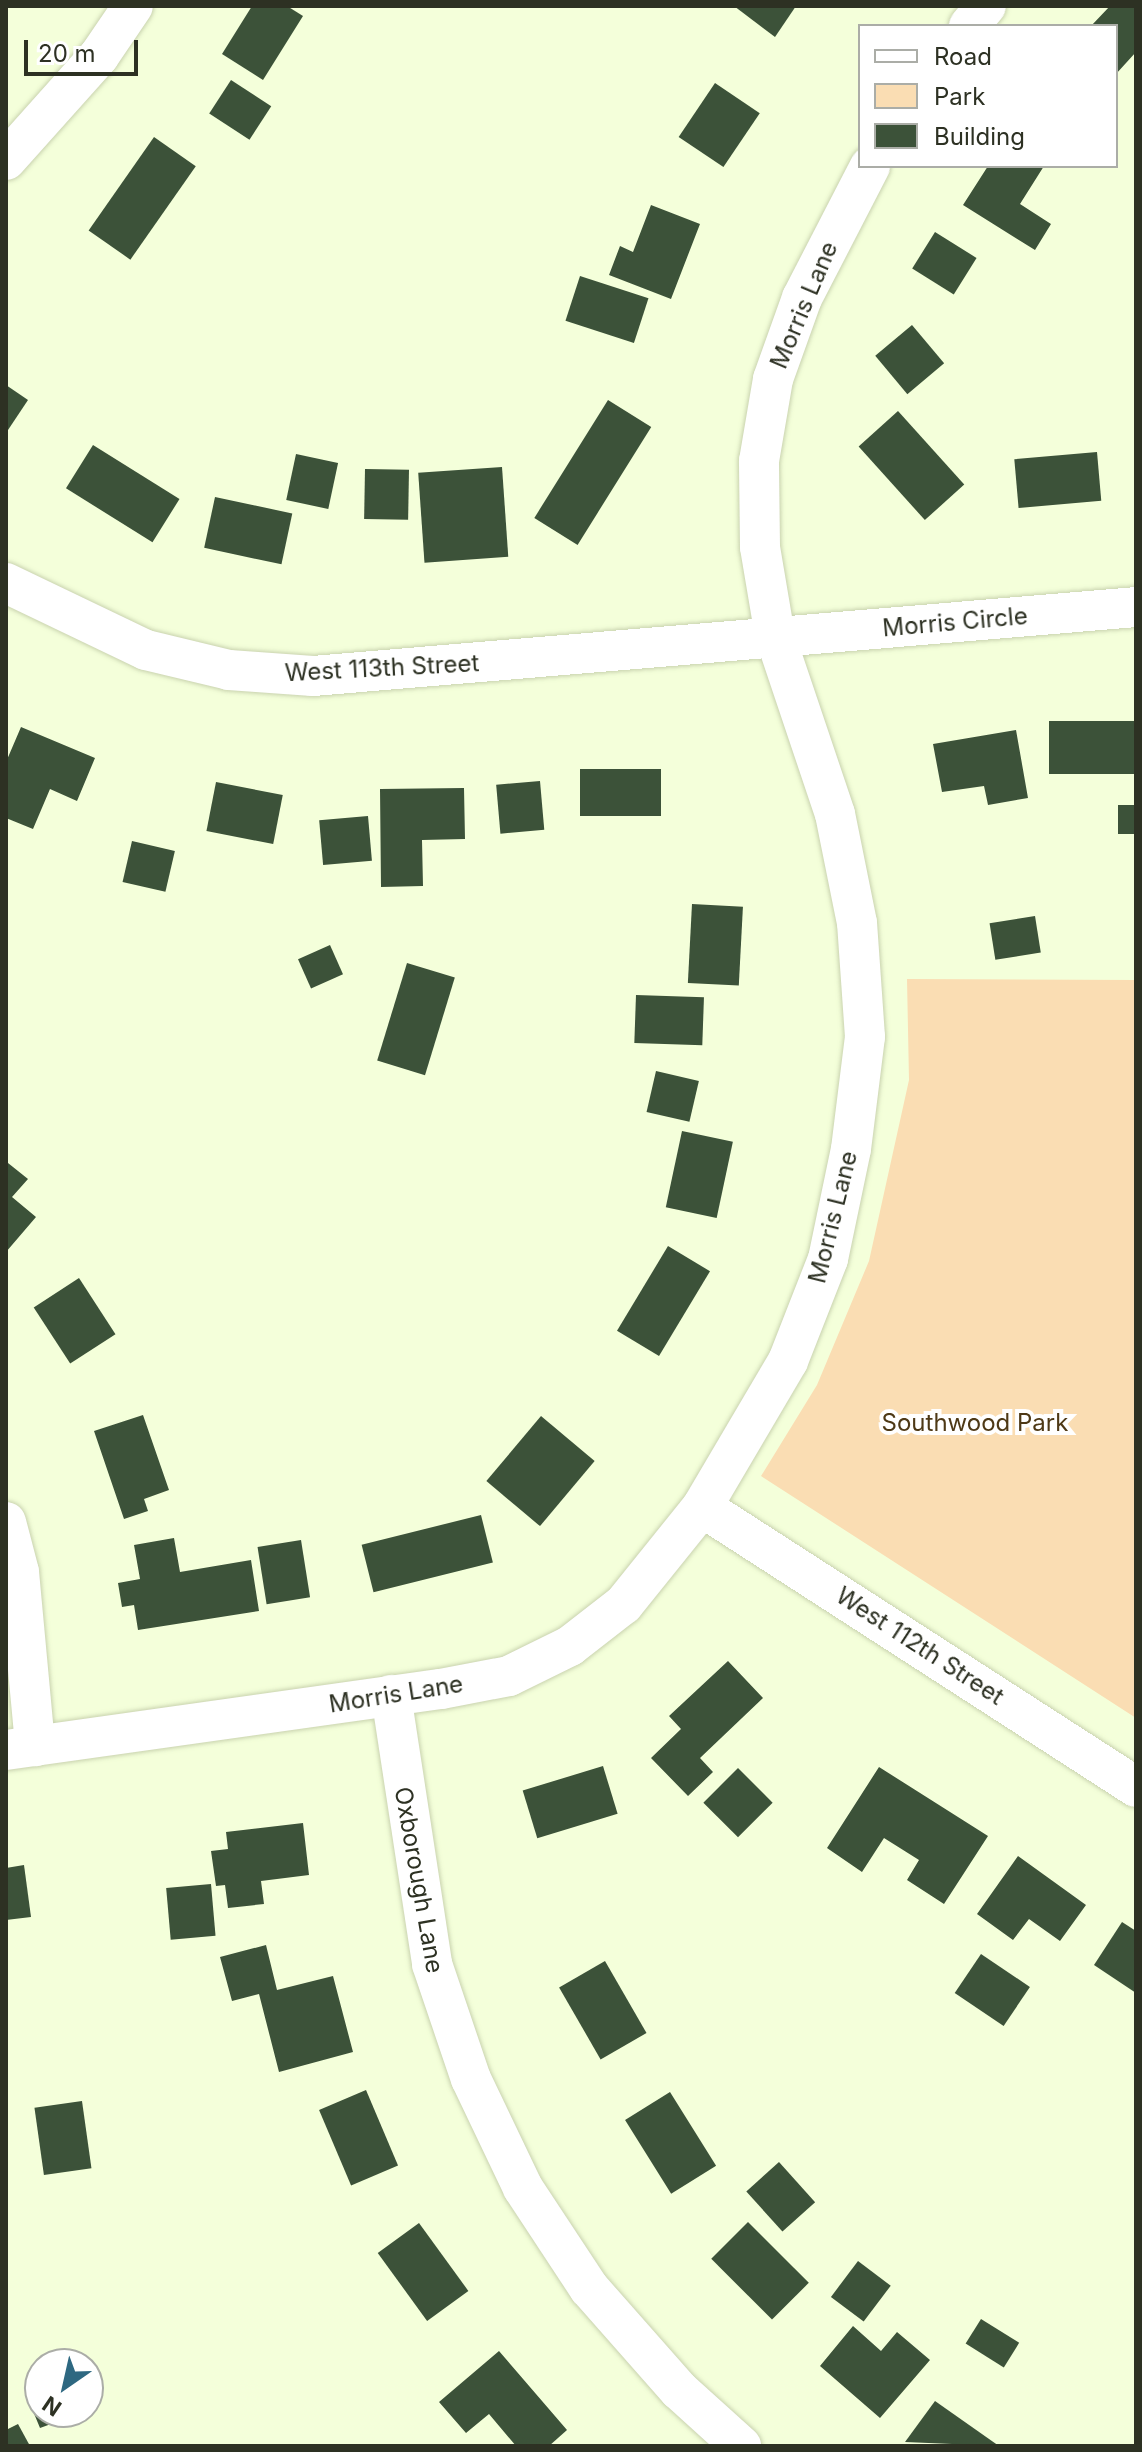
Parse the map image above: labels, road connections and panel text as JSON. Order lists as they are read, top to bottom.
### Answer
{
  "streets": {
    "street": [
      "Morris Lane",
      "Morris Circle",
      "West 113th Street",
      "West 112th Street",
      "Oxborough Lane"
    ]
  },
  "crossings": [
    ["Morris Lane", "Morris Circle"],
    ["Morris Lane", "West 113th Street"],
    ["Morris Lane", "West 112th Street"],
    ["Morris Lane", "Oxborough Lane"],
    ["Morris Circle", "West 113th Street"]
  ],
  "parks": ["Southwood Park"],
  "legend": ["Road", "Park", "Building"],
  "scale_bar": "20 m",
  "north": "bottom left"
}
